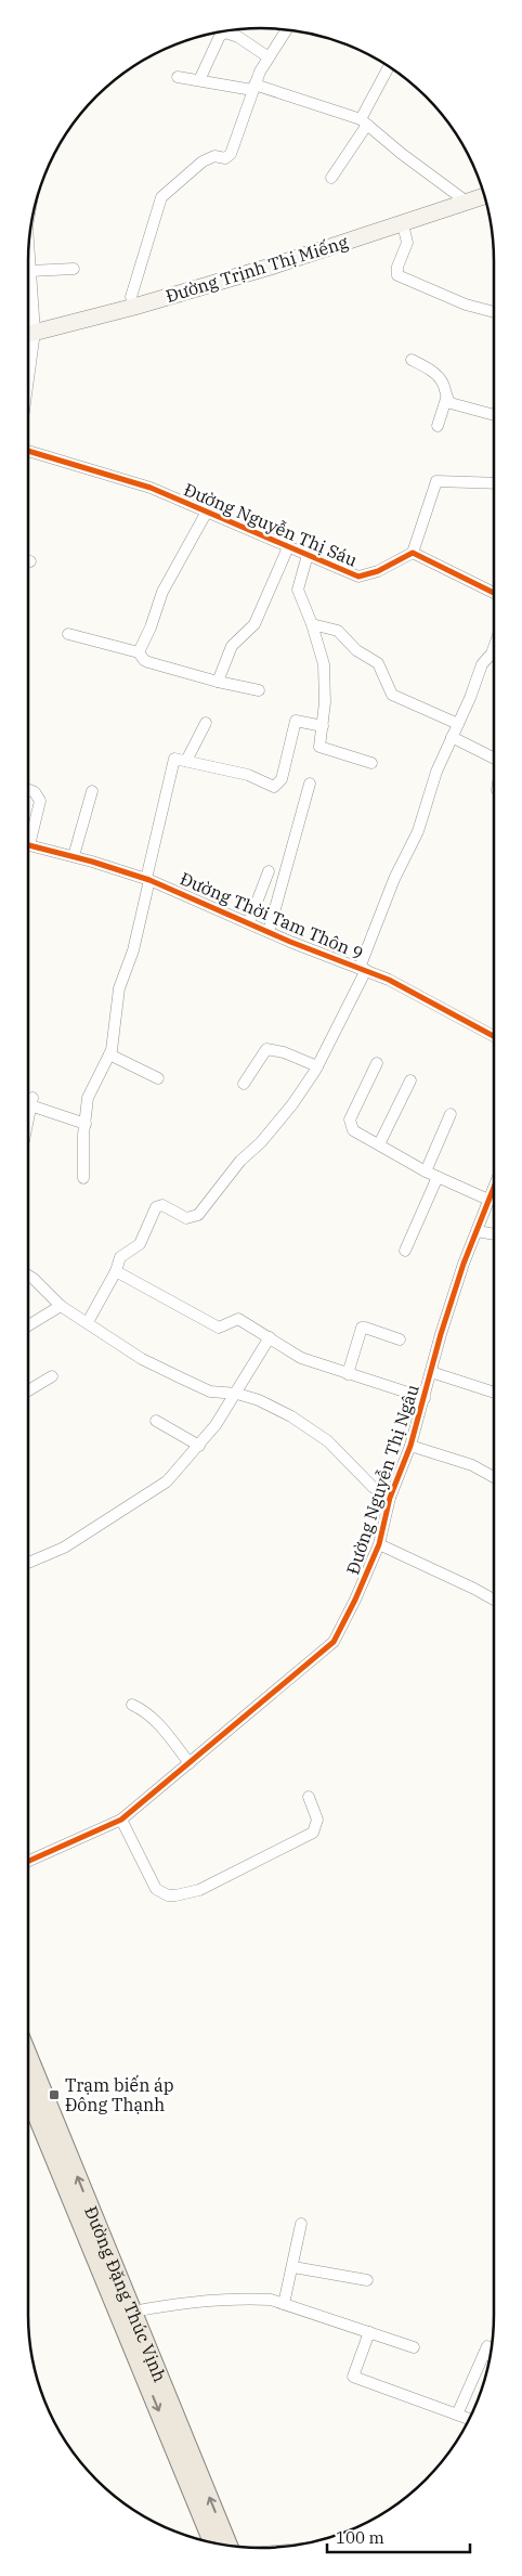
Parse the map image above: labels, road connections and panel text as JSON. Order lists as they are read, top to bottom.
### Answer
{
  "streets": {
    "main road": ["Đường Trịnh Thị Miếng", "Đường Đặng Thúc Vịnh"],
    "street": ["Đường Nguyễn Thị Sáu", "Đường Thời Tam Thôn 9", "Đường Nguyễn Thị Ngâu"]
  },
  "places": {
    "transit": ["Trạm biến áp Đông Thạnh"]
  },
  "scale_bar": "100 m"
}
